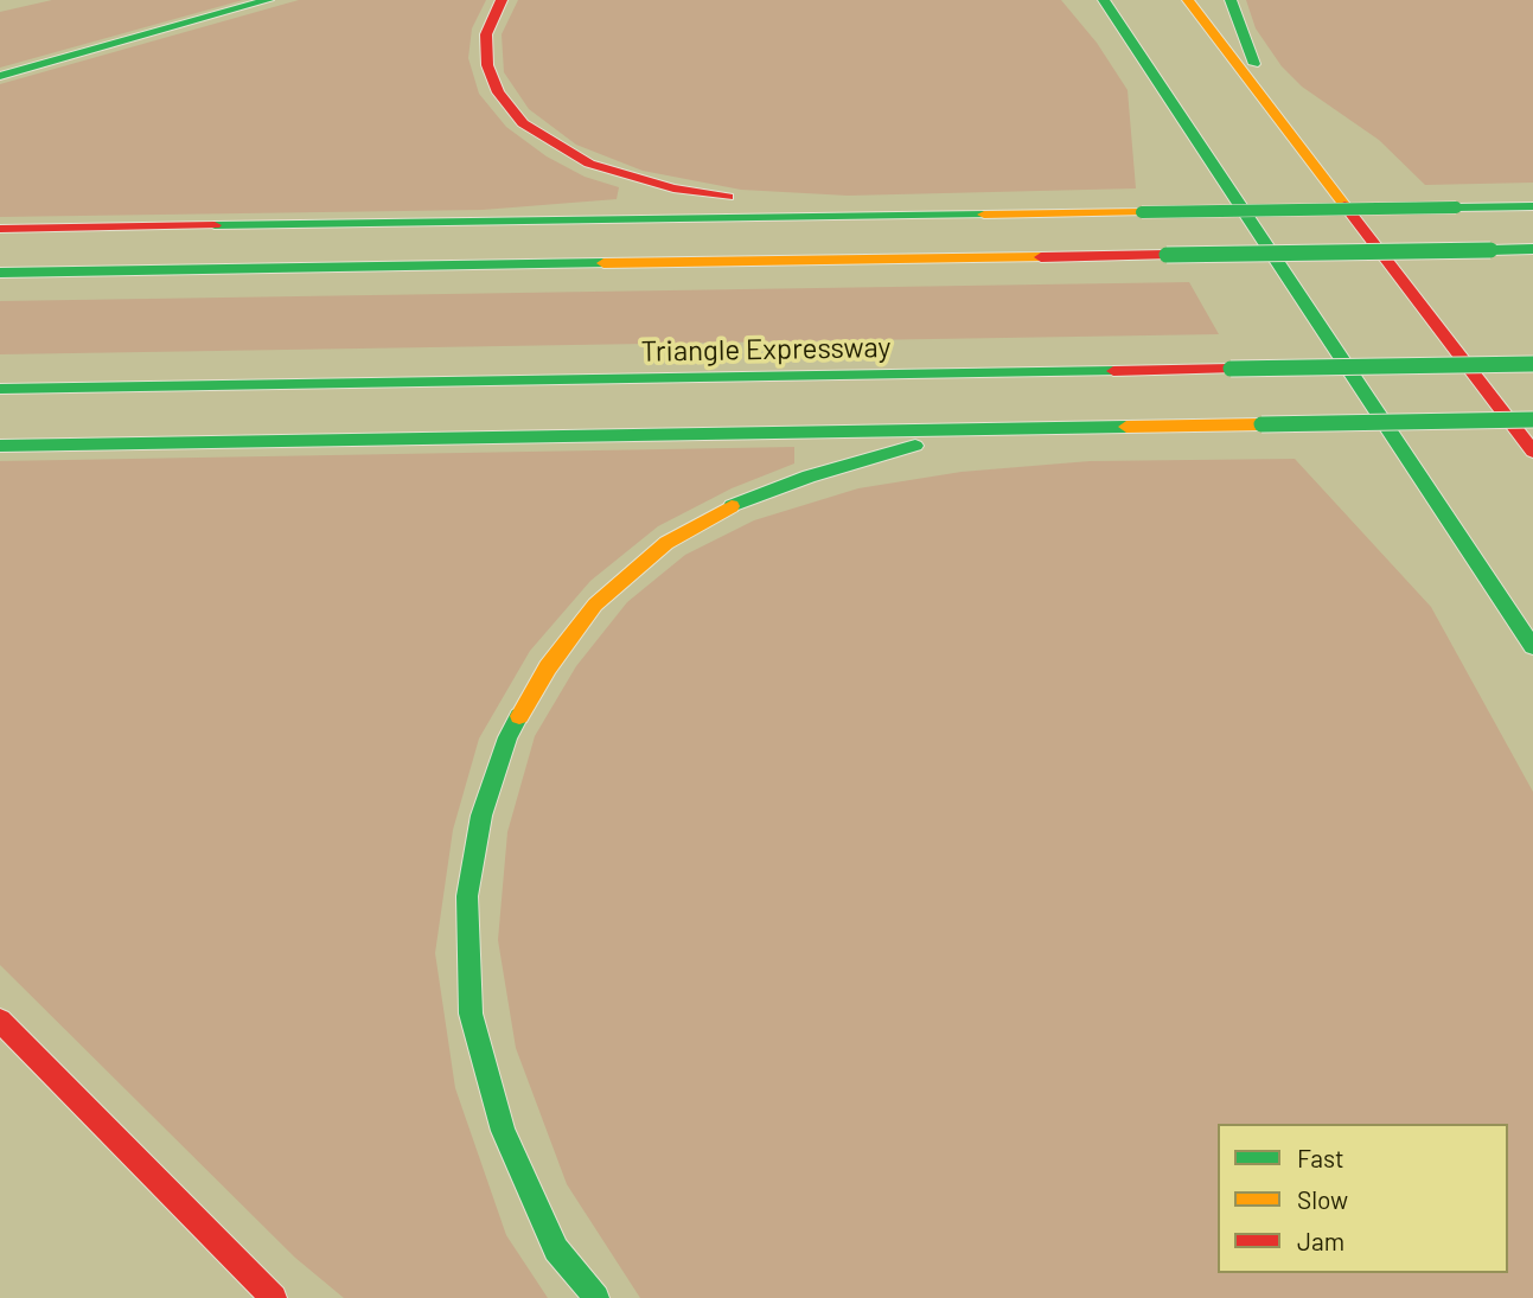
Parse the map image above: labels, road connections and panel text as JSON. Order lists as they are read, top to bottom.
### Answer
{
  "streets": {
    "highway": ["Triangle Expressway"]
  },
  "legend": ["Fast", "Slow", "Jam"]
}
